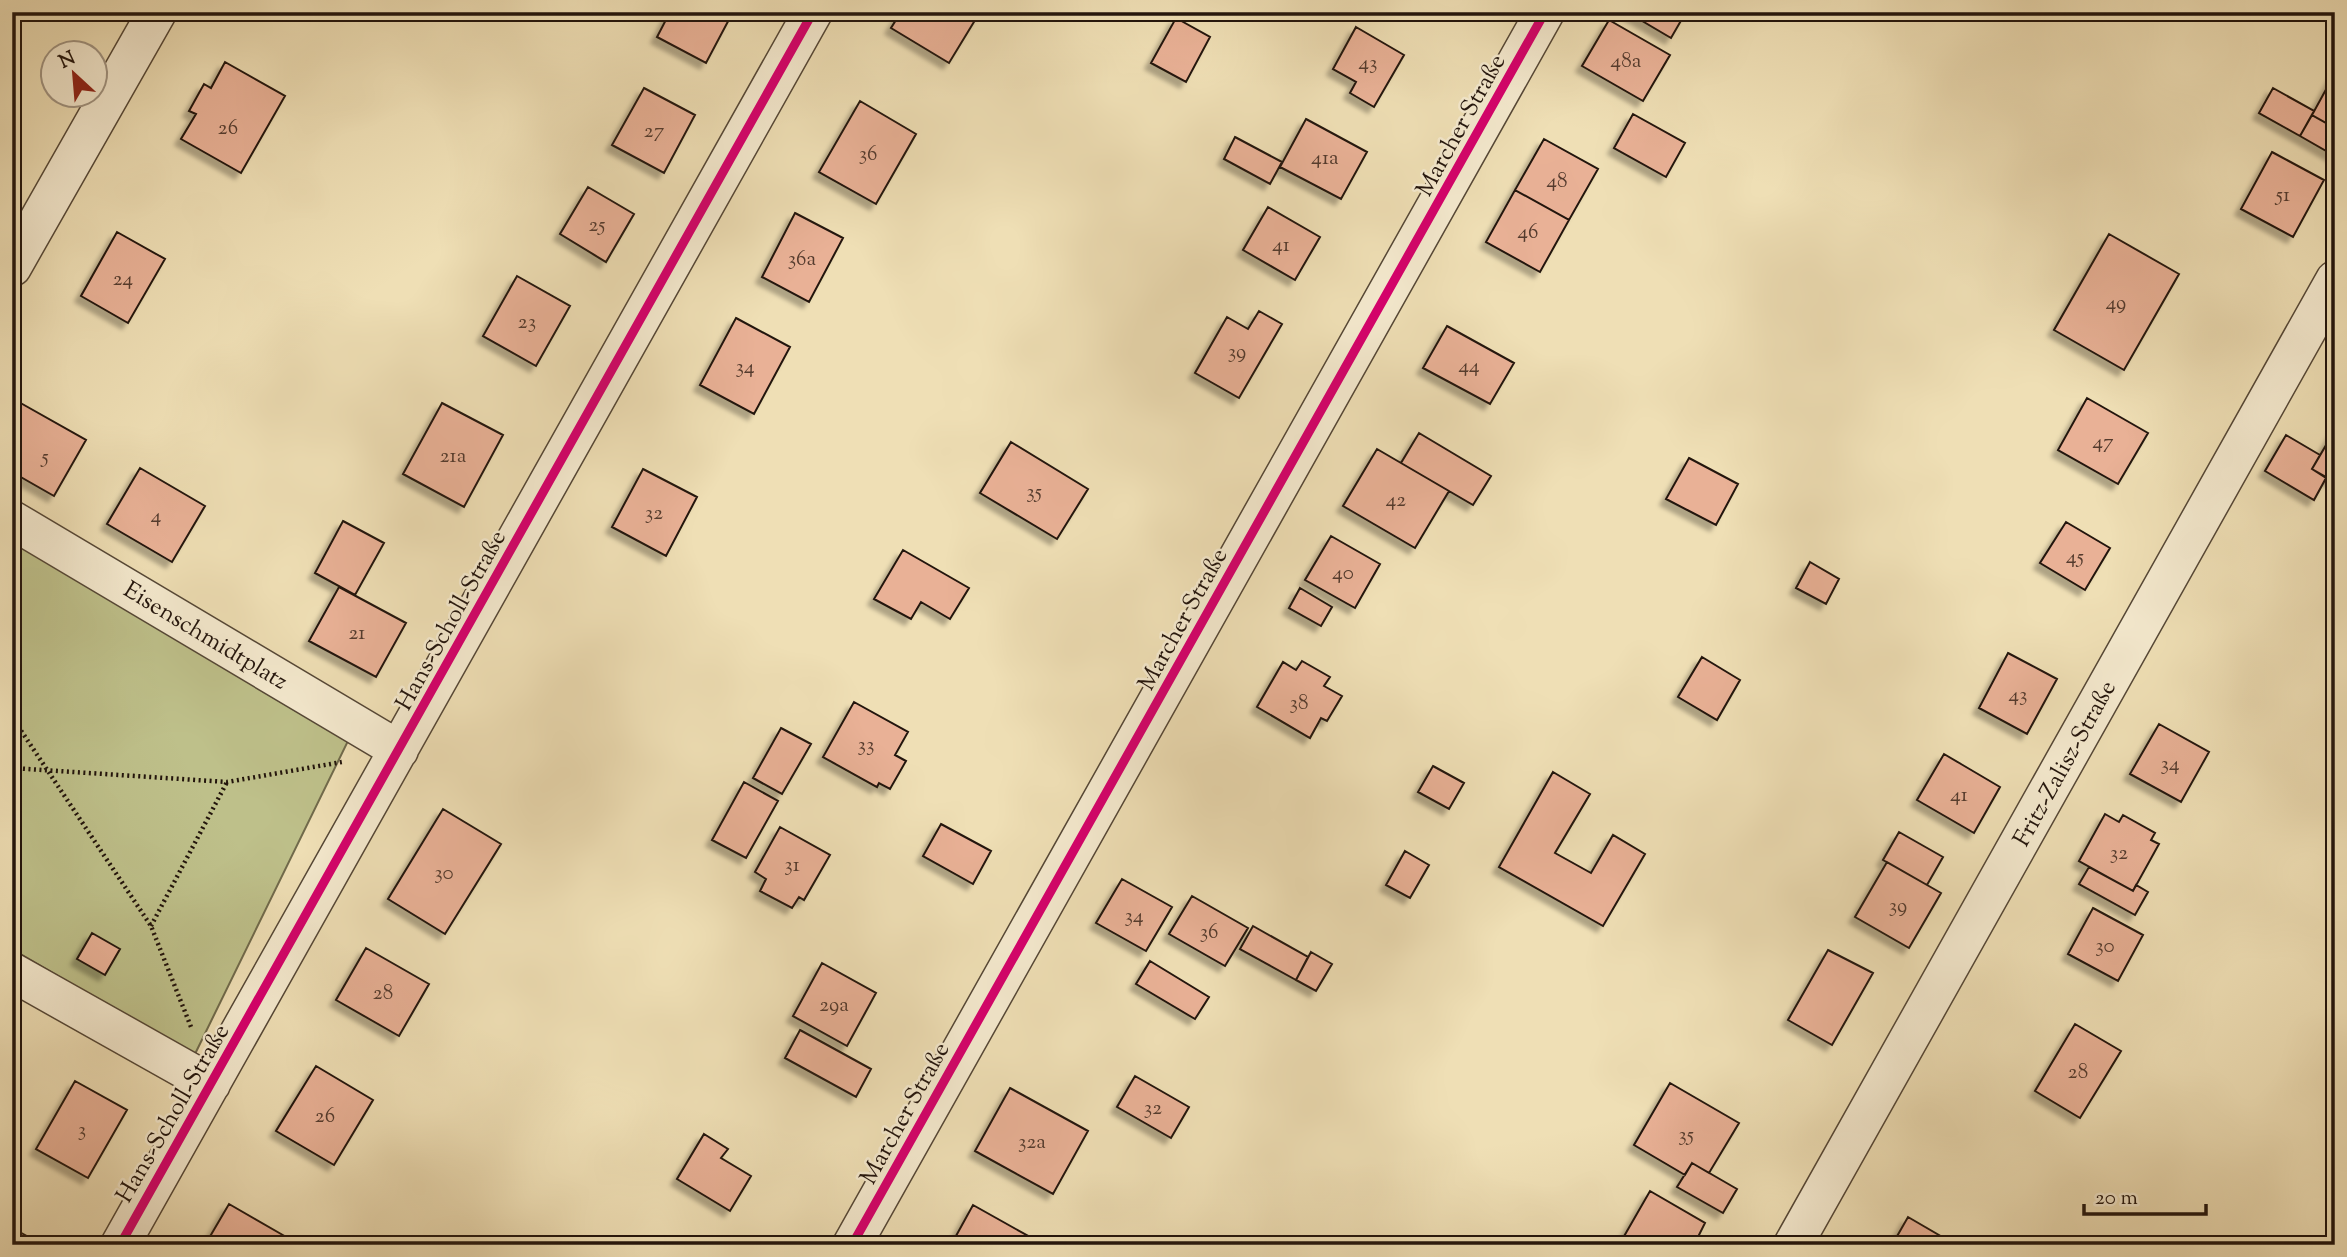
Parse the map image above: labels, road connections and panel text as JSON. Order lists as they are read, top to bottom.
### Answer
{
  "streets": {
    "street": [
      "Marcher Straße",
      "Hans-Scholl-Straße",
      "Eisenschmidtplatz",
      "Fritz-Zalisz-Straße"
    ]
  },
  "crossings": [
    ["Hans-Scholl-Straße", "Eisenschmidtplatz"]
  ],
  "house_numbers": [
    "48a",
    "43",
    "26",
    "27",
    "36",
    "41a",
    "48",
    "51",
    "25",
    "46",
    "41",
    "36a",
    "24",
    "49",
    "23",
    "39",
    "44",
    "34",
    "47",
    "21a",
    "5",
    "35",
    "42",
    "32",
    "4",
    "45",
    "40",
    "21",
    "43",
    "38",
    "33",
    "34",
    "41",
    "32",
    "31",
    "30",
    "39",
    "34",
    "36",
    "30",
    "28",
    "29a",
    "28",
    "32",
    "26",
    "3",
    "35",
    "32a"
  ],
  "scale_bar": "20 m",
  "north": "top left"
}
